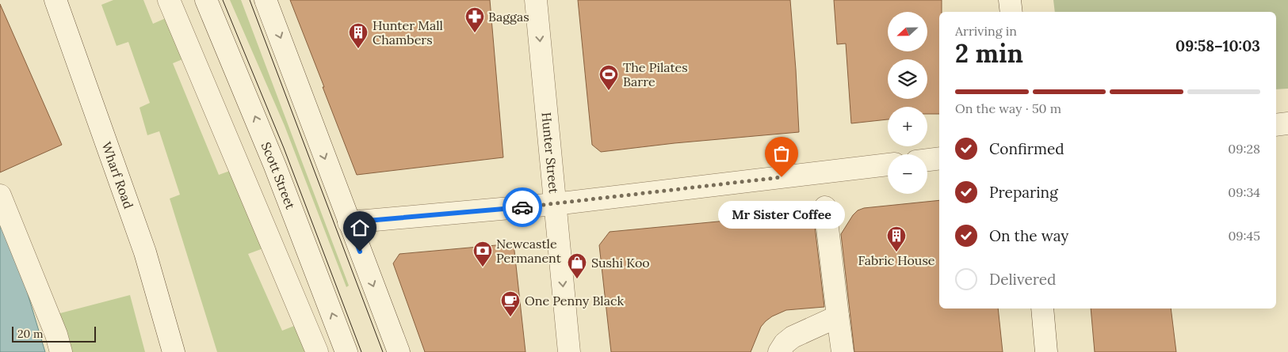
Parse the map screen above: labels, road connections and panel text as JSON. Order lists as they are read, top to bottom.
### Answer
{
  "streets": {
    "street": ["Hunter Street", "Wharf Road", "Scott Street"]
  },
  "one_way": ["Hunter Street"],
  "places": {
    "pharmacy": ["Baggas"],
    "building": ["Hunter Mall Chambers", "Fabric House"],
    "sports": ["The Pilates Barre"],
    "other": ["Mr Sister Coffee"],
    "bank": ["Newcastle Permanent"],
    "shop": ["Sushi Koo"],
    "cafe": ["One Penny Black"]
  },
  "scale_bar": "20 m",
  "north": "left",
  "page": {
    "map_buttons": ["+", "−"],
    "heading": ["2 min", "Arriving in", "09:58–10:03"],
    "bar": "On the way · 50 m",
    "list": [
      ["Confirmed", "09:28"],
      ["Preparing", "09:34"],
      ["On the way", "09:45"],
      "Delivered"
    ],
    "bubble": "Mr Sister Coffee",
    "scale": "20 m"
  }
}
